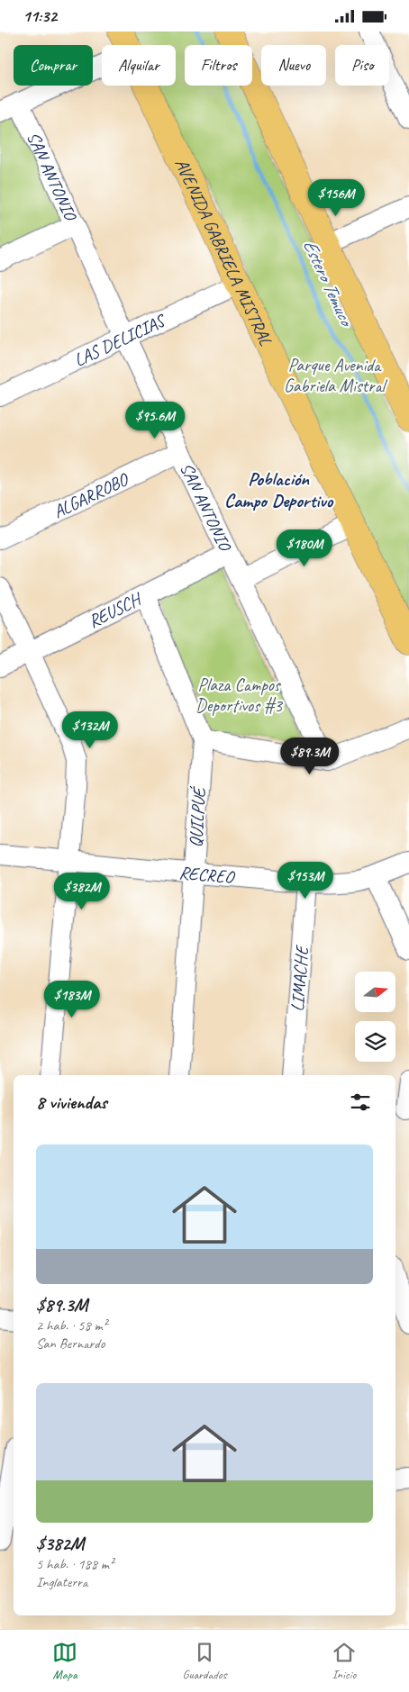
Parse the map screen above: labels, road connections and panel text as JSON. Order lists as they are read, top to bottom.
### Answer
{
  "streets": {
    "main road": ["AVENIDA GABRIELA MISTRAL"],
    "street": [
      "SAN ANTONIO",
      "LAS DELICIAS",
      "ALGARROBO",
      "REUSCH",
      "QUILPUÉ",
      "RECREO",
      "LIMACHE"
    ]
  },
  "crossings": [
    ["SAN ANTONIO", "LAS DELICIAS"],
    ["SAN ANTONIO", "ALGARROBO"],
    ["SAN ANTONIO", "REUSCH"],
    ["AVENIDA GABRIELA MISTRAL", "LAS DELICIAS"],
    ["REUSCH", "QUILPUÉ"],
    ["QUILPUÉ", "RECREO"],
    ["RECREO", "LIMACHE"]
  ],
  "districts": ["Población Campo Deportivo"],
  "water": ["Estero Temuco"],
  "parks": ["Parque Avenida Gabriela Mistral", "Plaza Campos Deportivos #3"],
  "north": "right",
  "page": {
    "status": "11:32",
    "chip": [
      "Comprar",
      "Alquilar",
      "Filtros",
      "Nuevo",
      "Piso"
    ],
    "price": [
      "$156M",
      "$95.6M",
      "$180M",
      "$132M",
      "$89.3M",
      "$153M",
      "$382M",
      "$183M"
    ],
    "heading": "8 viviendas",
    "list": [
      {
        "name": "$89.3M",
        "note": "2 hab. · 58 m² · San Bernardo"
      },
      {
        "name": "$382M",
        "note": "5 hab. · 188 m² · Inglaterra"
      }
    ],
    "tabs": ["Mapa", "Guardados", "Inicio"]
  }
}
